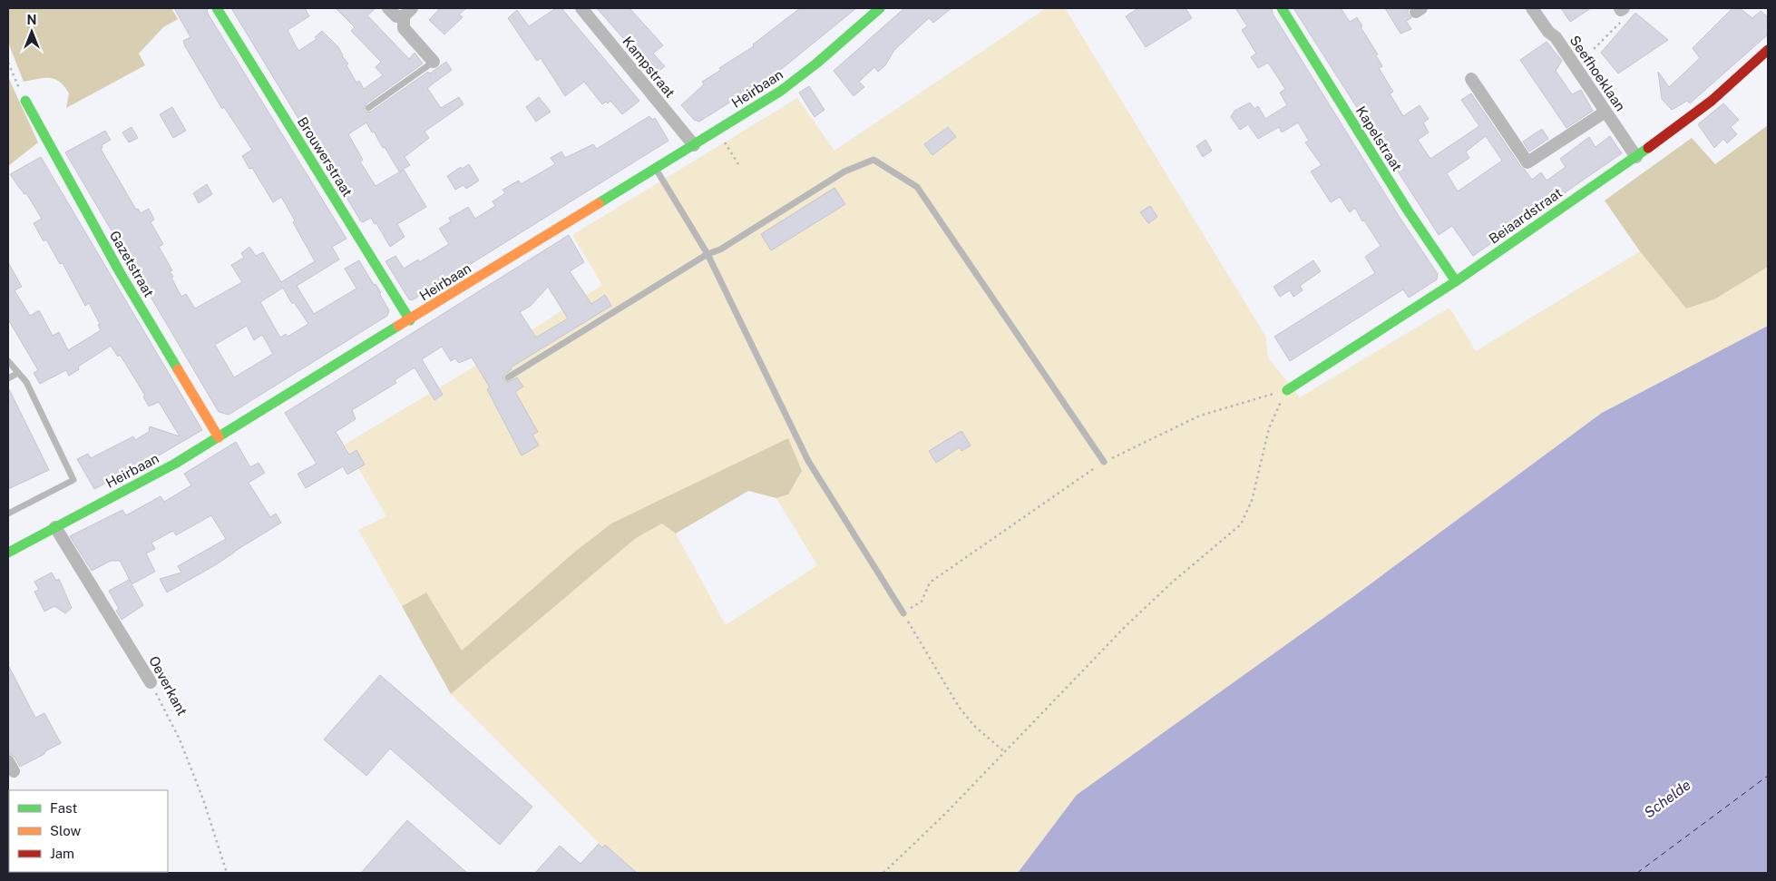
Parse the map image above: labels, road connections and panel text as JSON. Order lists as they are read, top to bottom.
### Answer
{
  "streets": {
    "street": [
      "Kampstraat",
      "Seefhoeklaan",
      "Heirbaan",
      "Kapelstraat",
      "Brouwerstraat",
      "Beiaardstraat",
      "Gazetstraat",
      "Oeverkant"
    ]
  },
  "crossings": [
    ["Kampstraat", "Heirbaan"],
    ["Seefhoeklaan", "Beiaardstraat"],
    ["Heirbaan", "Brouwerstraat"],
    ["Heirbaan", "Gazetstraat"],
    ["Heirbaan", "Oeverkant"],
    ["Kapelstraat", "Beiaardstraat"]
  ],
  "water": ["Schelde"],
  "legend": ["Fast", "Slow", "Jam"],
  "north": "top"
}
